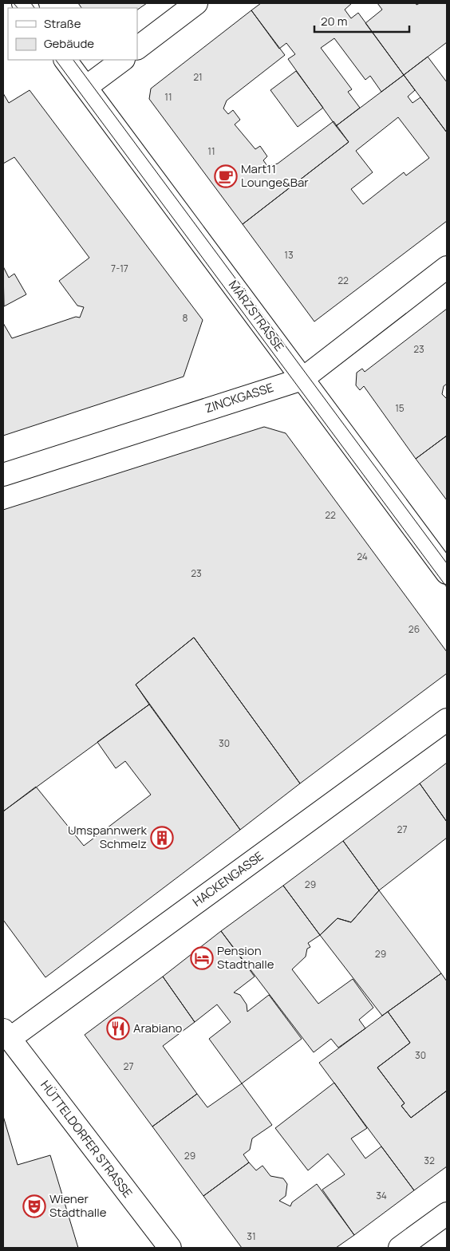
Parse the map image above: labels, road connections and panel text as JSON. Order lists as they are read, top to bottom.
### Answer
{
  "streets": {
    "street": [
      "MÄRZSTRASSE",
      "ZINCKGASSE",
      "HACKENGASSE",
      "HÜTTELDORFER STRASSE"
    ]
  },
  "crossings": [
    ["MÄRZSTRASSE", "ZINCKGASSE"],
    ["HACKENGASSE", "HÜTTELDORFER STRASSE"]
  ],
  "places": {
    "cafe": ["Mart11 Lounge&Bar"],
    "building": ["Umspannwerk Schmelz"],
    "hotel": ["Pension Stadthalle"],
    "restaurant": ["Arabiano"],
    "theatre": ["Wiener Stadthalle"]
  },
  "house_numbers": [
    "21",
    "11",
    "11",
    "13",
    "7-17",
    "22",
    "8",
    "23",
    "15",
    "22",
    "24",
    "23",
    "26",
    "30",
    "27",
    "29",
    "29",
    "30",
    "27",
    "29",
    "32",
    "34",
    "31"
  ],
  "legend": ["Straße", "Gebäude"],
  "scale_bar": "20 m"
}
